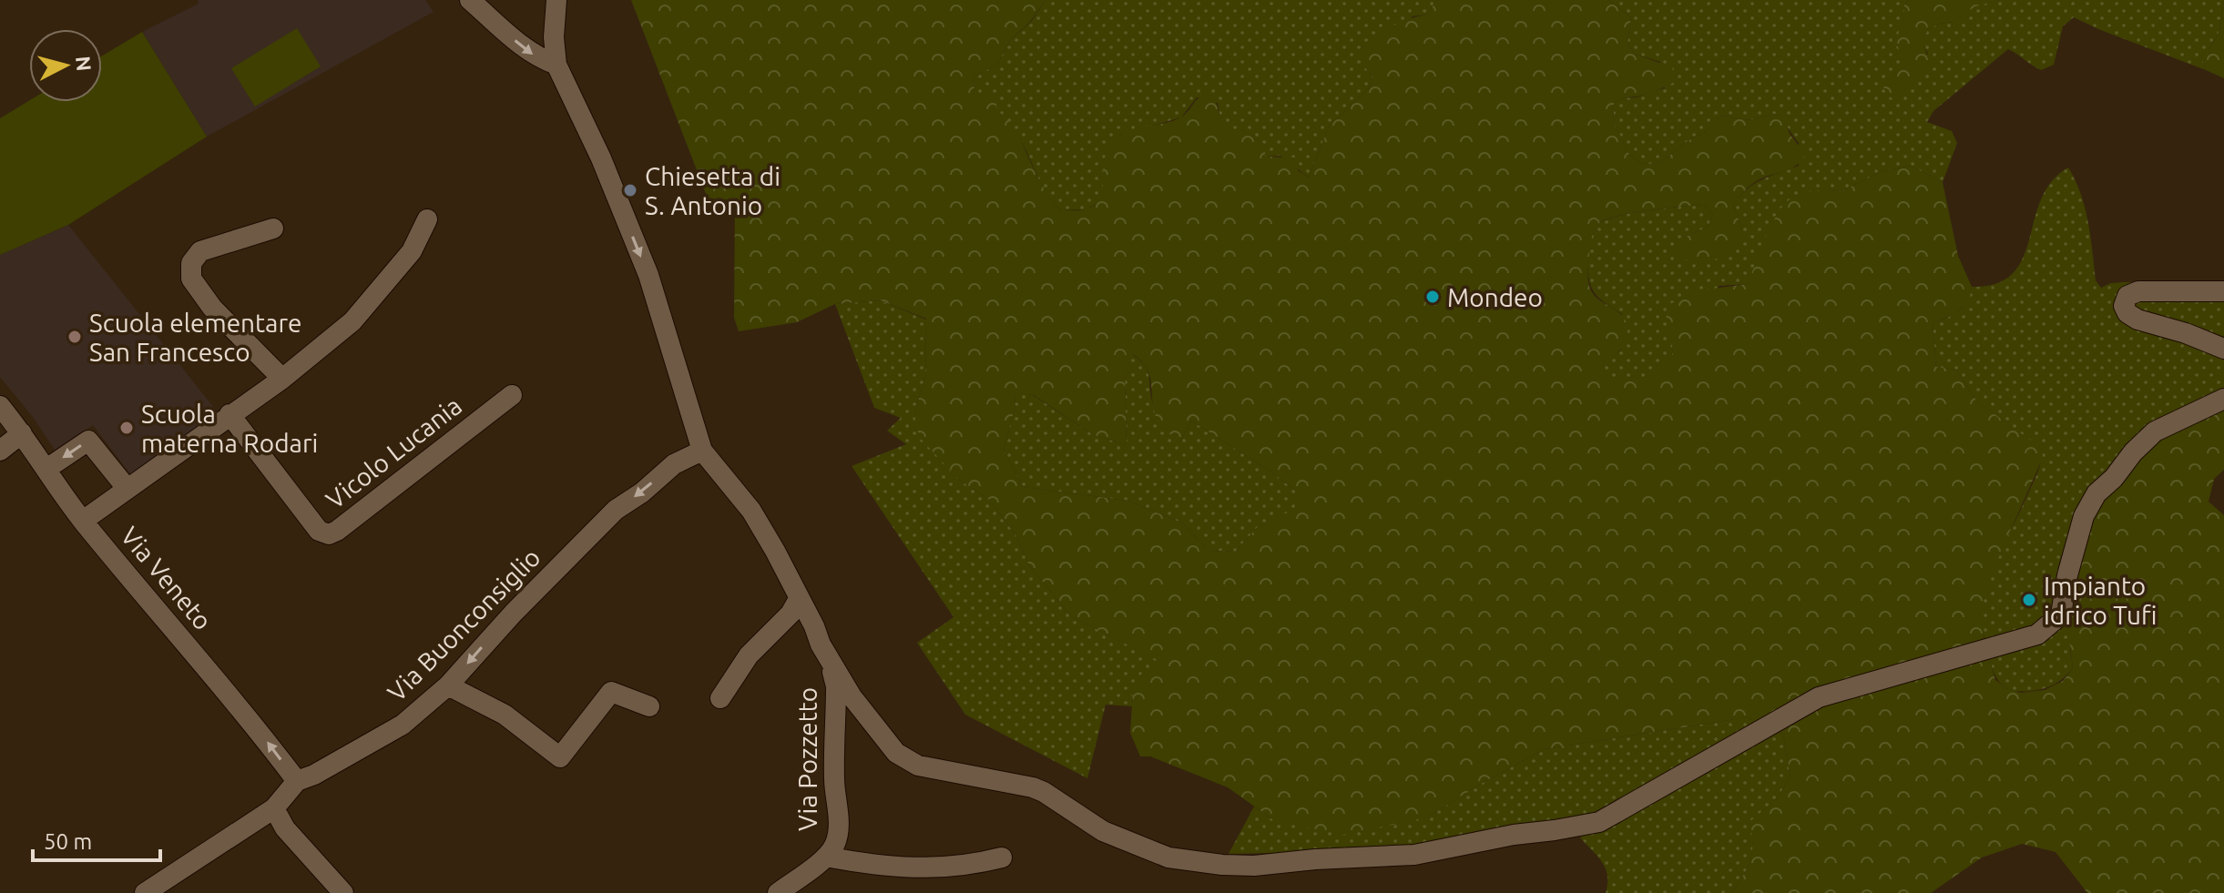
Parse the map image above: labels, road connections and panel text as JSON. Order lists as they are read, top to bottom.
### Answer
{
  "streets": {
    "street": [
      "Vicolo Lucania",
      "Via Veneto",
      "Via Buonconsiglio",
      "Via Pozzetto"
    ]
  },
  "crossings": [
    ["Via Veneto", "Via Buonconsiglio"]
  ],
  "one_way": ["Via Veneto", "Via Buonconsiglio"],
  "places": [
    "Chiesetta di S. Antonio",
    "Mondeo",
    "Scuola elementare San Francesco",
    "Scuola materna Rodari",
    "Impianto idrico Tufi"
  ],
  "scale_bar": "50 m",
  "north": "right"
}
